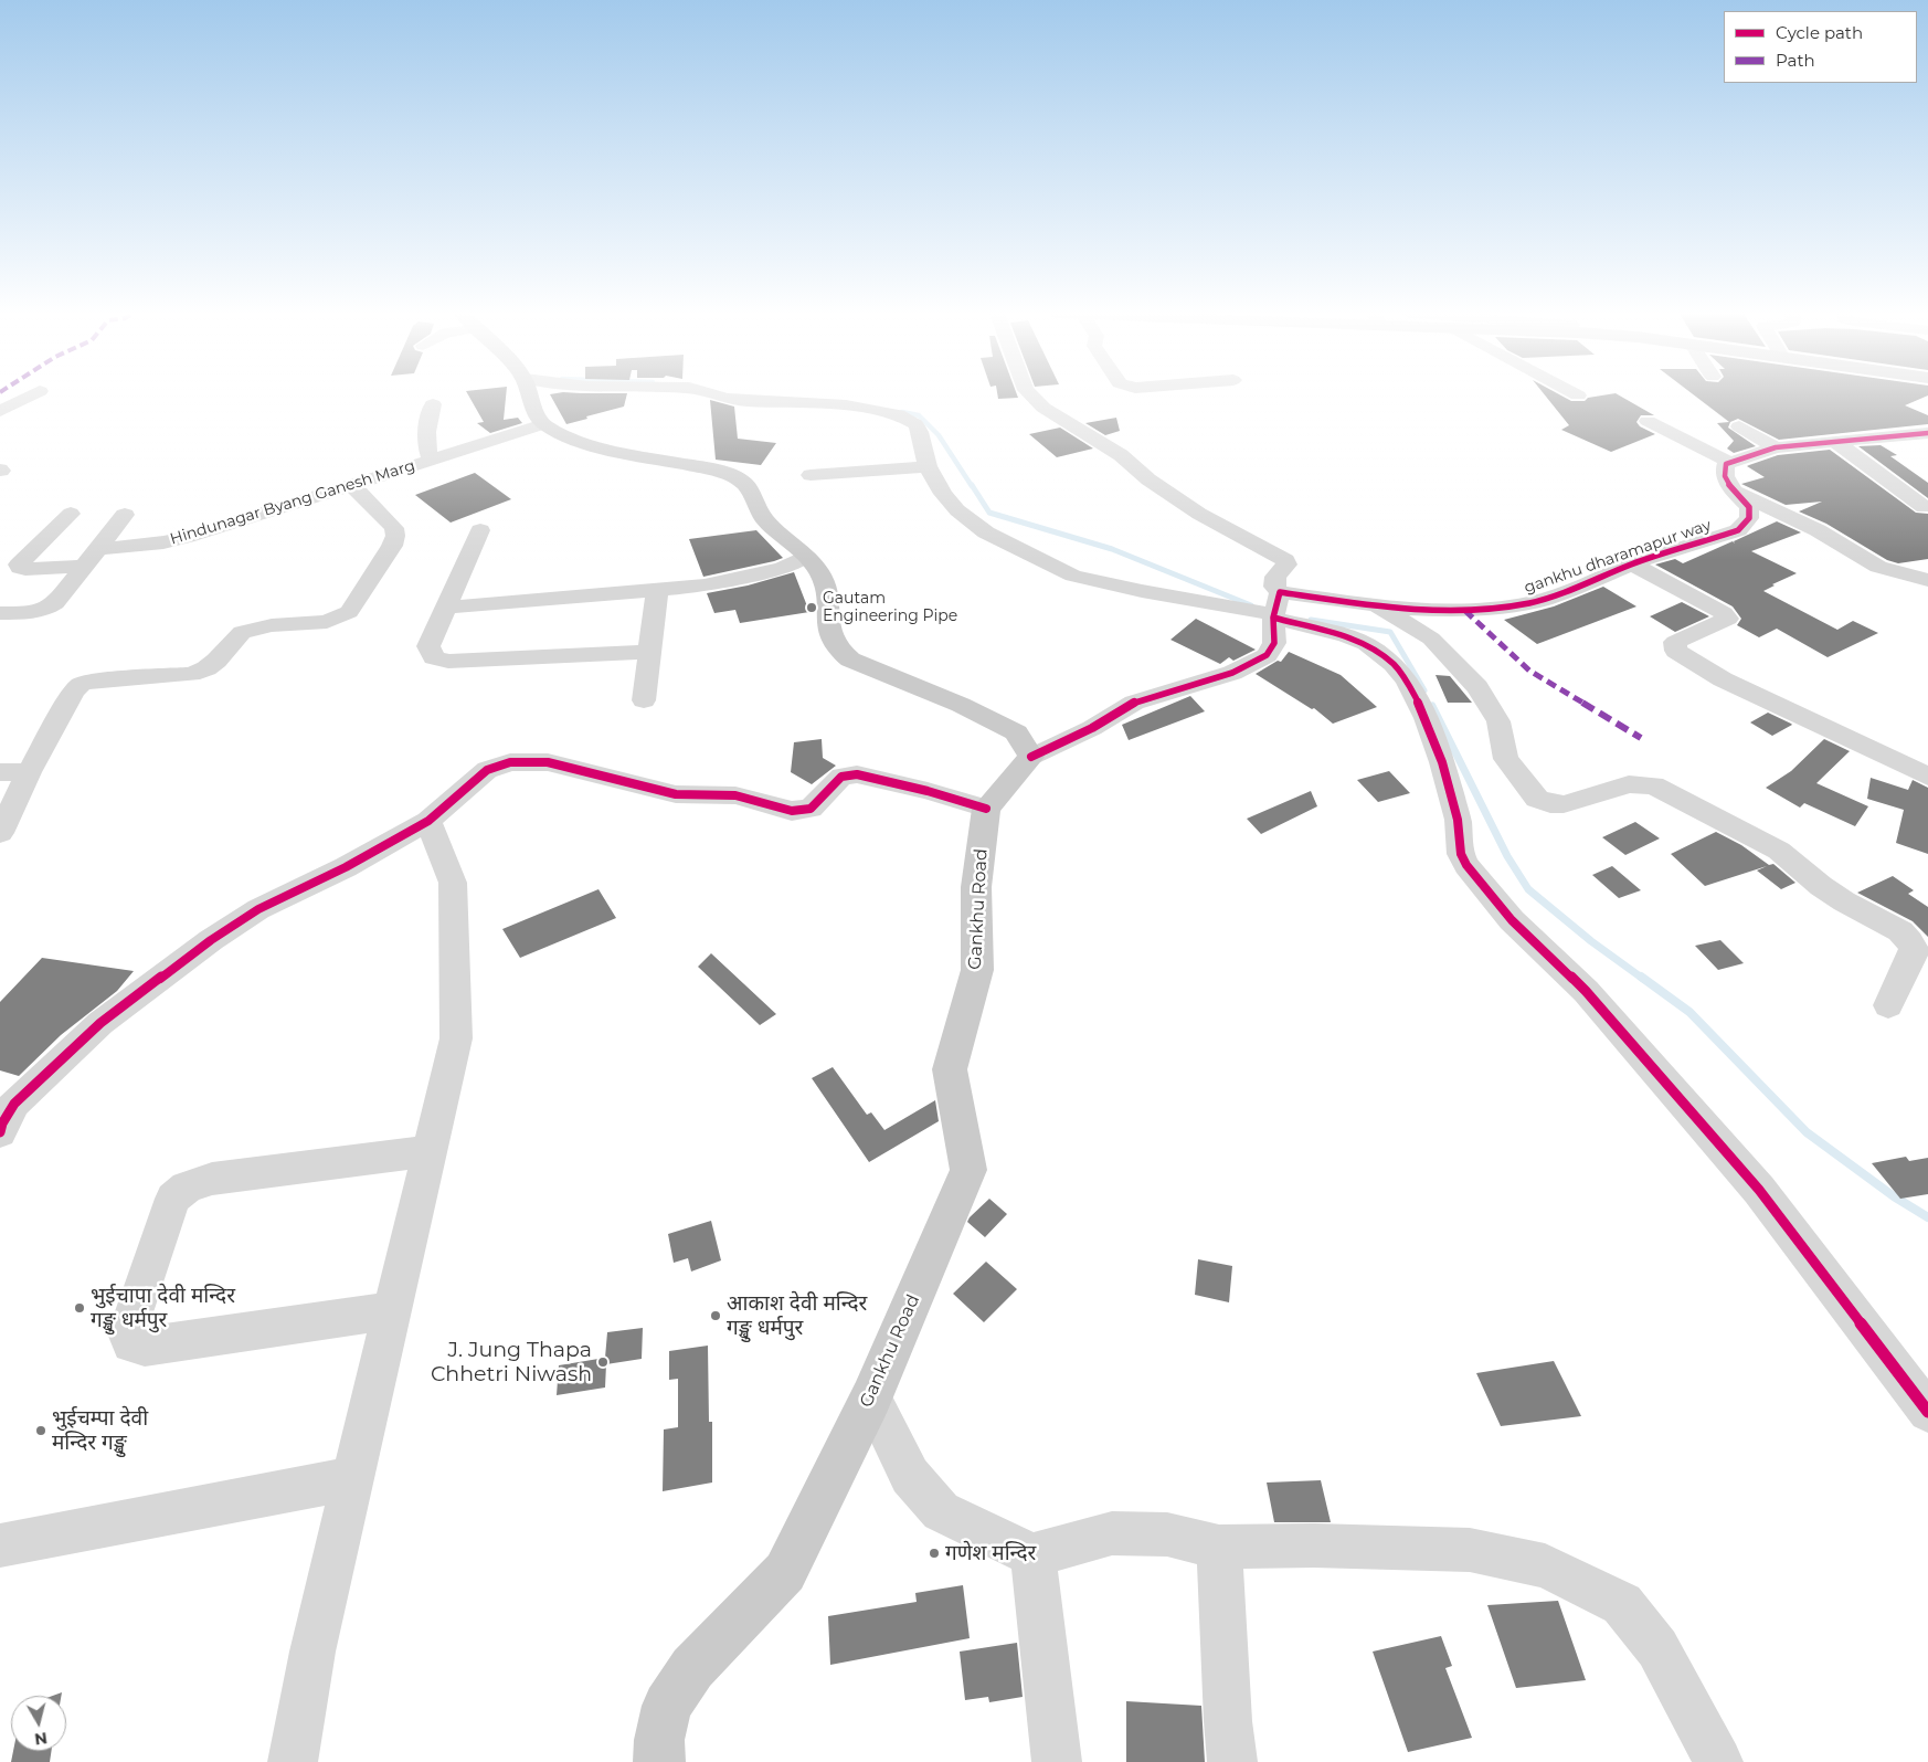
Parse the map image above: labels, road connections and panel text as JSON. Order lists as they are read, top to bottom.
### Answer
{
  "streets": {
    "main road": ["Gankhu Road"],
    "street": ["Hindunagar Byang Ganesh Marg", "gankhu dharamapur way"]
  },
  "places": [
    "Gautam Engineering Pipe",
    "भुईचापा देवी मन्दिर गङ्खु धर्मपुर",
    "आकाश देवी मन्दिर गङ्खु धर्मपुर",
    "J. Jung Thapa Chhetri Niwash",
    "भुईचम्पा देवी मन्दिर गङ्खु",
    "गणेश मन्दिर"
  ],
  "legend": ["Cycle path", "Path"],
  "north": "bottom"
}
